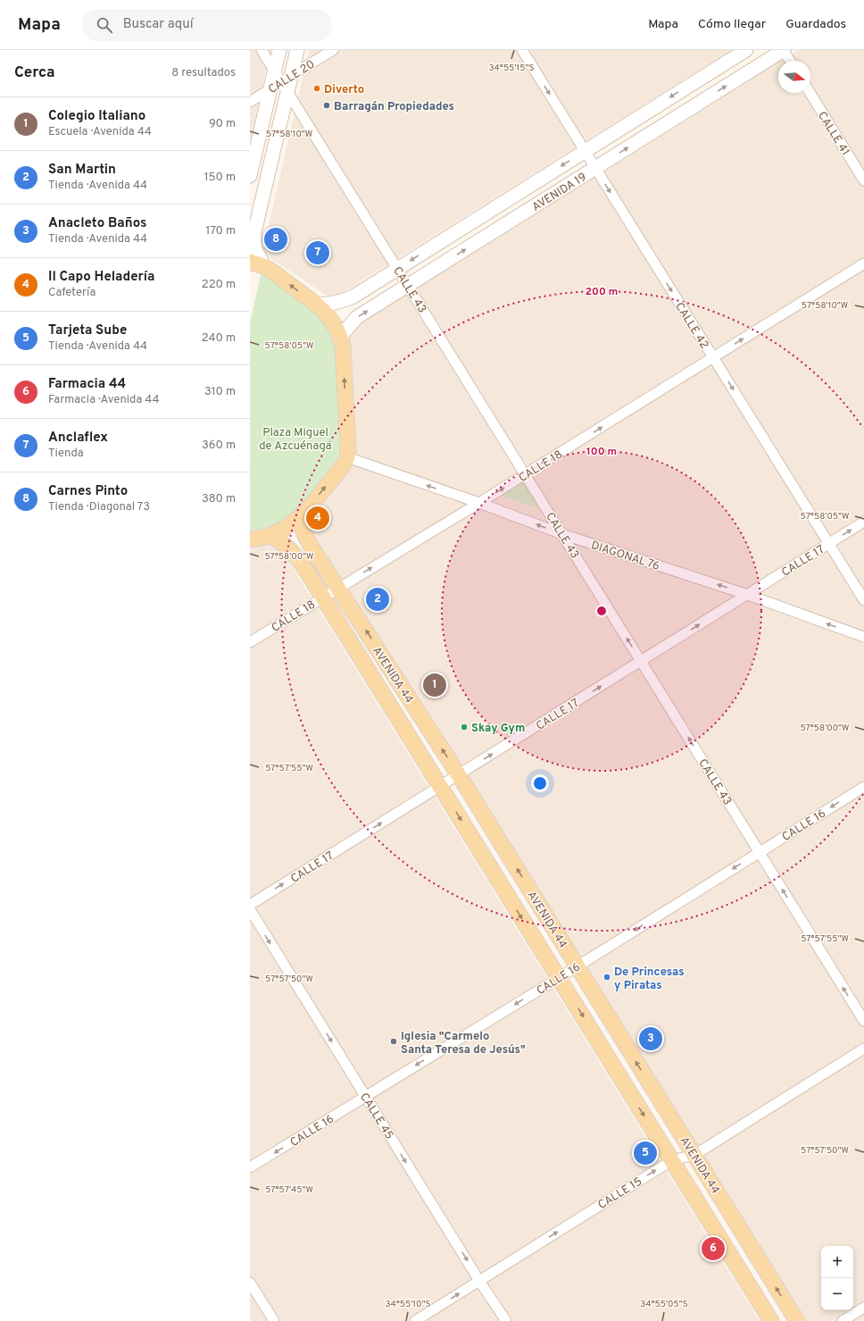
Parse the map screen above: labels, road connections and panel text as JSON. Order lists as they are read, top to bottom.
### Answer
{
  "streets": {
    "main road": ["AVENIDA 19", "AVENIDA 44"],
    "street": [
      "CALLE 20",
      "CALLE 41",
      "CALLE 43",
      "CALLE 42",
      "CALLE 18",
      "DIAGONAL 76",
      "CALLE 17",
      "CALLE 16",
      "CALLE 45",
      "CALLE 15"
    ]
  },
  "crossings": [
    ["CALLE 20", "CALLE 43"],
    ["AVENIDA 19", "CALLE 43"],
    ["AVENIDA 19", "CALLE 42"],
    ["CALLE 43", "CALLE 18"],
    ["CALLE 43", "DIAGONAL 76"],
    ["CALLE 43", "CALLE 17"],
    ["CALLE 43", "CALLE 16"],
    ["CALLE 42", "CALLE 18"],
    ["CALLE 42", "CALLE 17"],
    ["CALLE 18", "DIAGONAL 76"],
    ["CALLE 18", "AVENIDA 44"],
    ["DIAGONAL 76", "CALLE 17"],
    ["CALLE 17", "AVENIDA 44"],
    ["AVENIDA 44", "CALLE 16"],
    ["AVENIDA 44", "CALLE 15"],
    ["CALLE 16", "CALLE 45"],
    ["CALLE 45", "CALLE 15"]
  ],
  "one_way": [
    "CALLE 43",
    "CALLE 42",
    "CALLE 18",
    "DIAGONAL 76",
    "CALLE 17",
    "CALLE 16",
    "CALLE 45",
    "CALLE 15"
  ],
  "parks": ["Plaza Miguel de Azcuénaga"],
  "places": [
    "Diverto",
    "Barragán Propiedades",
    "Skay Gym",
    "De Princesas y Piratas",
    "Iglesia \"Carmelo Santa Teresa de Jesús\""
  ],
  "north": "right",
  "page": {
    "header": "Mapa",
    "search": "Buscar aquí",
    "nav": ["Mapa", "Cómo llegar", "Guardados"],
    "heading": ["Cerca", "8 resultados"],
    "list": [
      {
        "mark": "1",
        "name": "Colegio Italiano",
        "note": "Escuela · Avenida 44",
        "value": "90 m"
      },
      {
        "mark": "2",
        "name": "San Martin",
        "note": "Tienda · Avenida 44",
        "value": "150 m"
      },
      {
        "mark": "3",
        "name": "Anacleto Baños",
        "note": "Tienda · Avenida 44",
        "value": "170 m"
      },
      {
        "mark": "4",
        "name": "Il Capo Heladería",
        "note": "Cafetería",
        "value": "220 m"
      },
      {
        "mark": "5",
        "name": "Tarjeta Sube",
        "note": "Tienda · Avenida 44",
        "value": "240 m"
      },
      {
        "mark": "6",
        "name": "Farmacia 44",
        "note": "Farmacia · Avenida 44",
        "value": "310 m"
      },
      {
        "mark": "7",
        "name": "Anclaflex",
        "note": "Tienda",
        "value": "360 m"
      },
      {
        "mark": "8",
        "name": "Carnes Pinto",
        "note": "Tienda · Diagonal 73",
        "value": "380 m"
      }
    ],
    "pins": [
      "8",
      "7",
      "4",
      "2",
      "1",
      "3",
      "5",
      "6"
    ],
    "map_buttons": ["+", "−"]
  },
  "coordinates": [
    "34°55'15\"S",
    "57°58'10\"W",
    "57°58'05\"W",
    "57°58'00\"W",
    "57°57'55\"W",
    "57°57'50\"W",
    "57°57'45\"W",
    "34°55'10\"S",
    "34°55'05\"S"
  ],
  "rings": ["200 m", "100 m"]
}
